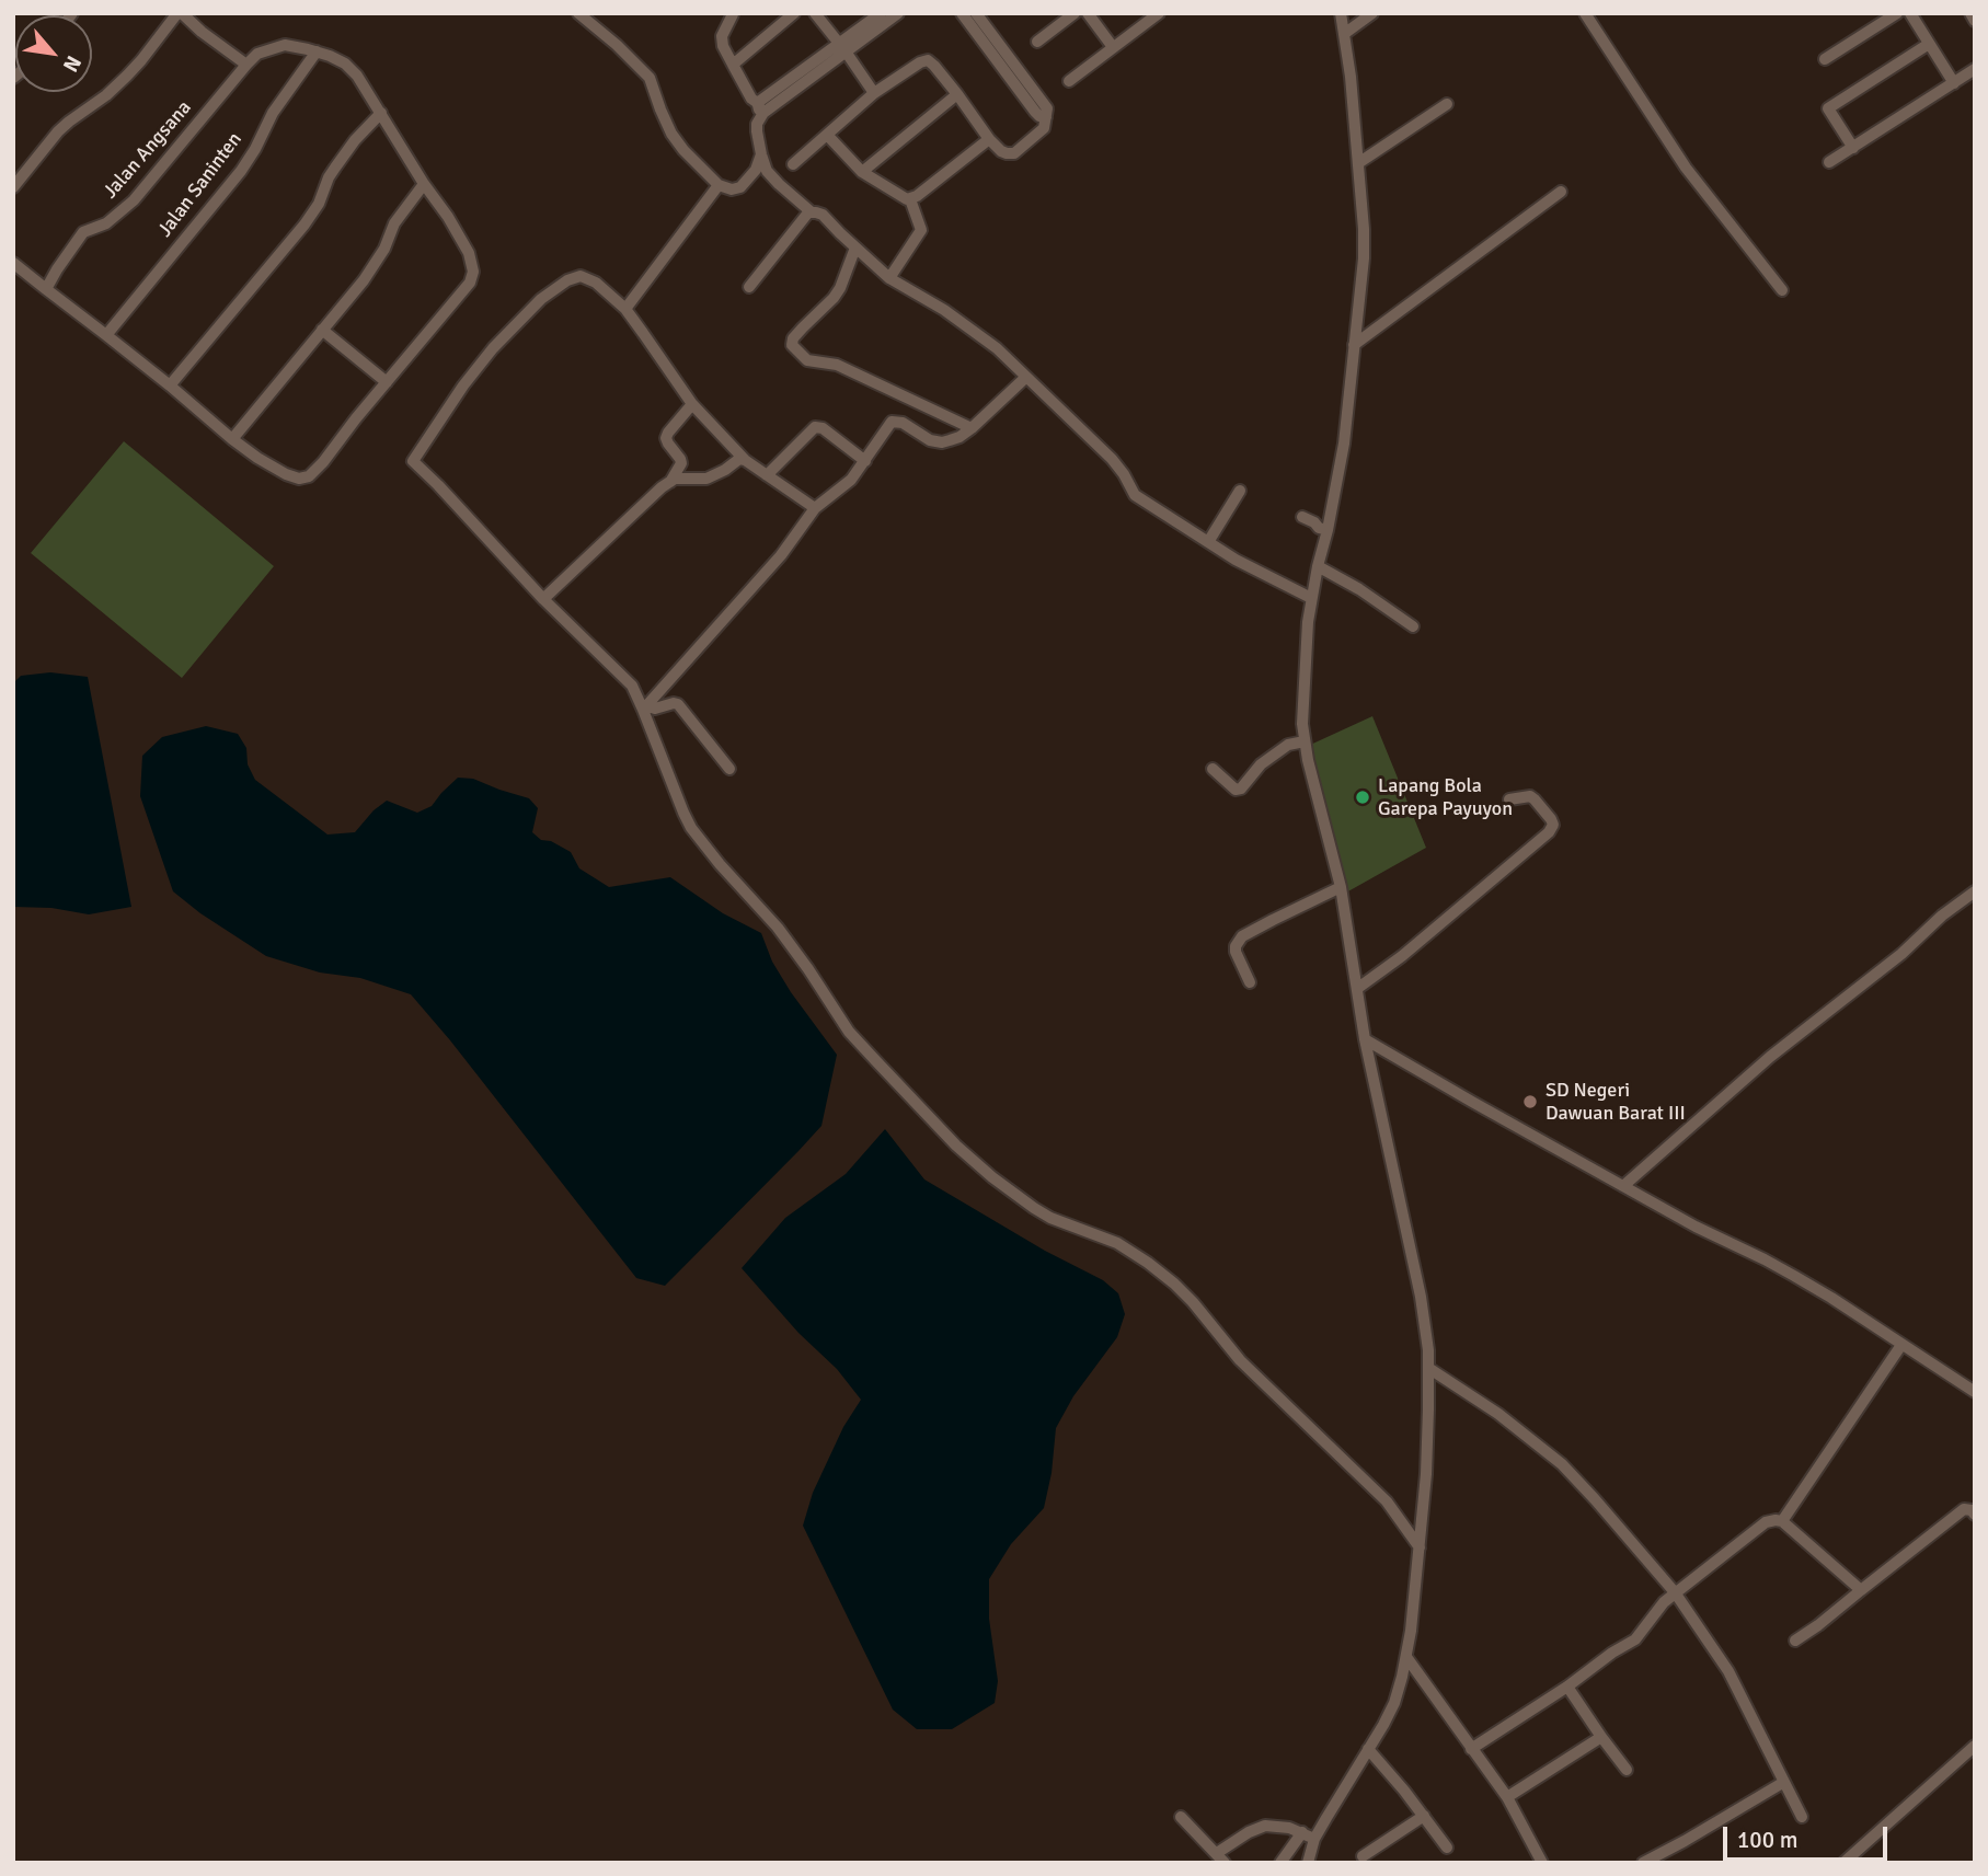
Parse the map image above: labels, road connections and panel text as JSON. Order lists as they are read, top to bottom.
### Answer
{
  "streets": {
    "street": ["Jalan Angsana", "Jalan Saninten"]
  },
  "crossings": [
    ["Jalan Angsana", "Jalan Saninten"]
  ],
  "places": ["Lapang Bola Garepa Payuyon", "SD Negeri Dawuan Barat III"],
  "scale_bar": "100 m",
  "north": "bottom right"
}
